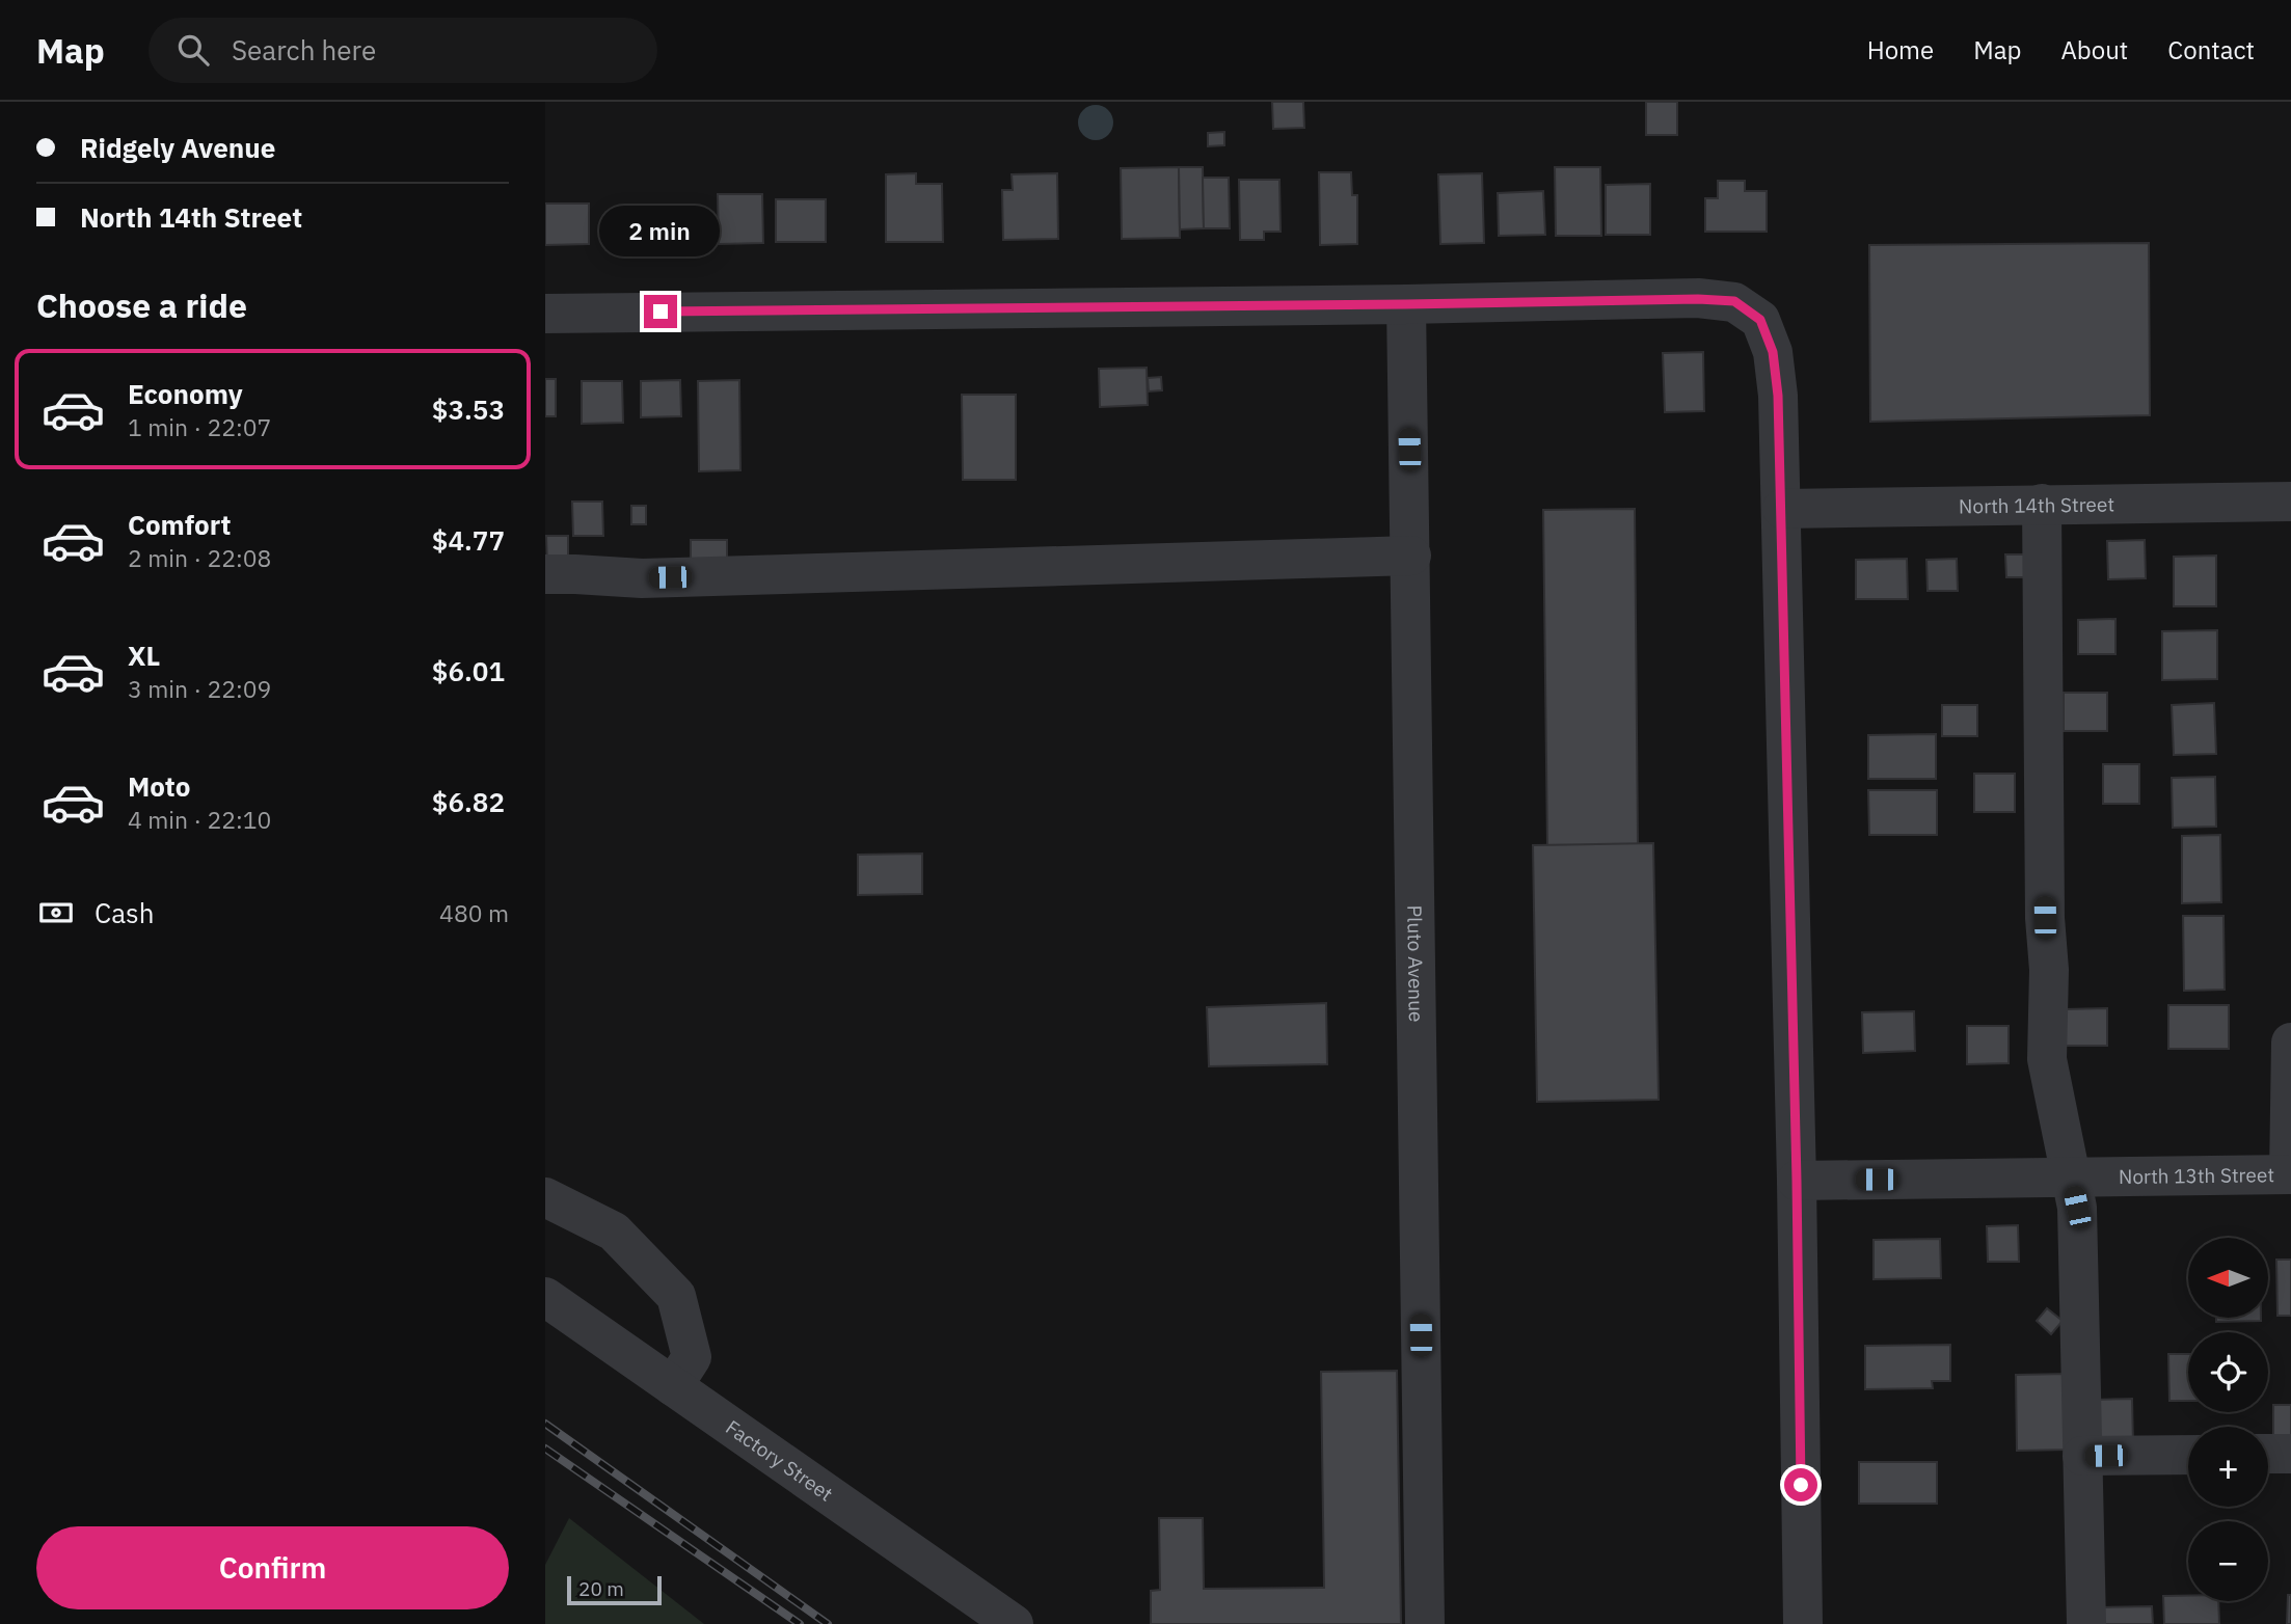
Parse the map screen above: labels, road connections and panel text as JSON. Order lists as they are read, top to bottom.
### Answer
{
  "streets": {
    "street": [
      "North 14th Street",
      "Pluto Avenue",
      "North 13th Street",
      "Factory Street"
    ]
  },
  "scale_bar": "20 m",
  "north": "left",
  "page": {
    "header": "Map",
    "search": "Search here",
    "nav": [
      "Home",
      "Map",
      "About",
      "Contact"
    ],
    "banner": ["Ridgely Avenue", "North 14th Street"],
    "bubble": "2 min",
    "heading": "Choose a ride",
    "list": [
      {
        "name": "Economy",
        "note": "1 min · 22:07",
        "value": "$3.53"
      },
      {
        "name": "Comfort",
        "note": "2 min · 22:08",
        "value": "$4.77"
      },
      {
        "name": "XL",
        "note": "3 min · 22:09",
        "value": "$6.01"
      },
      {
        "name": "Moto",
        "note": "4 min · 22:10",
        "value": "$6.82"
      }
    ],
    "pay": ["Cash", "480 m"],
    "map_buttons": ["+", "−"],
    "buttons": "Confirm",
    "scale": "20 m"
  }
}
